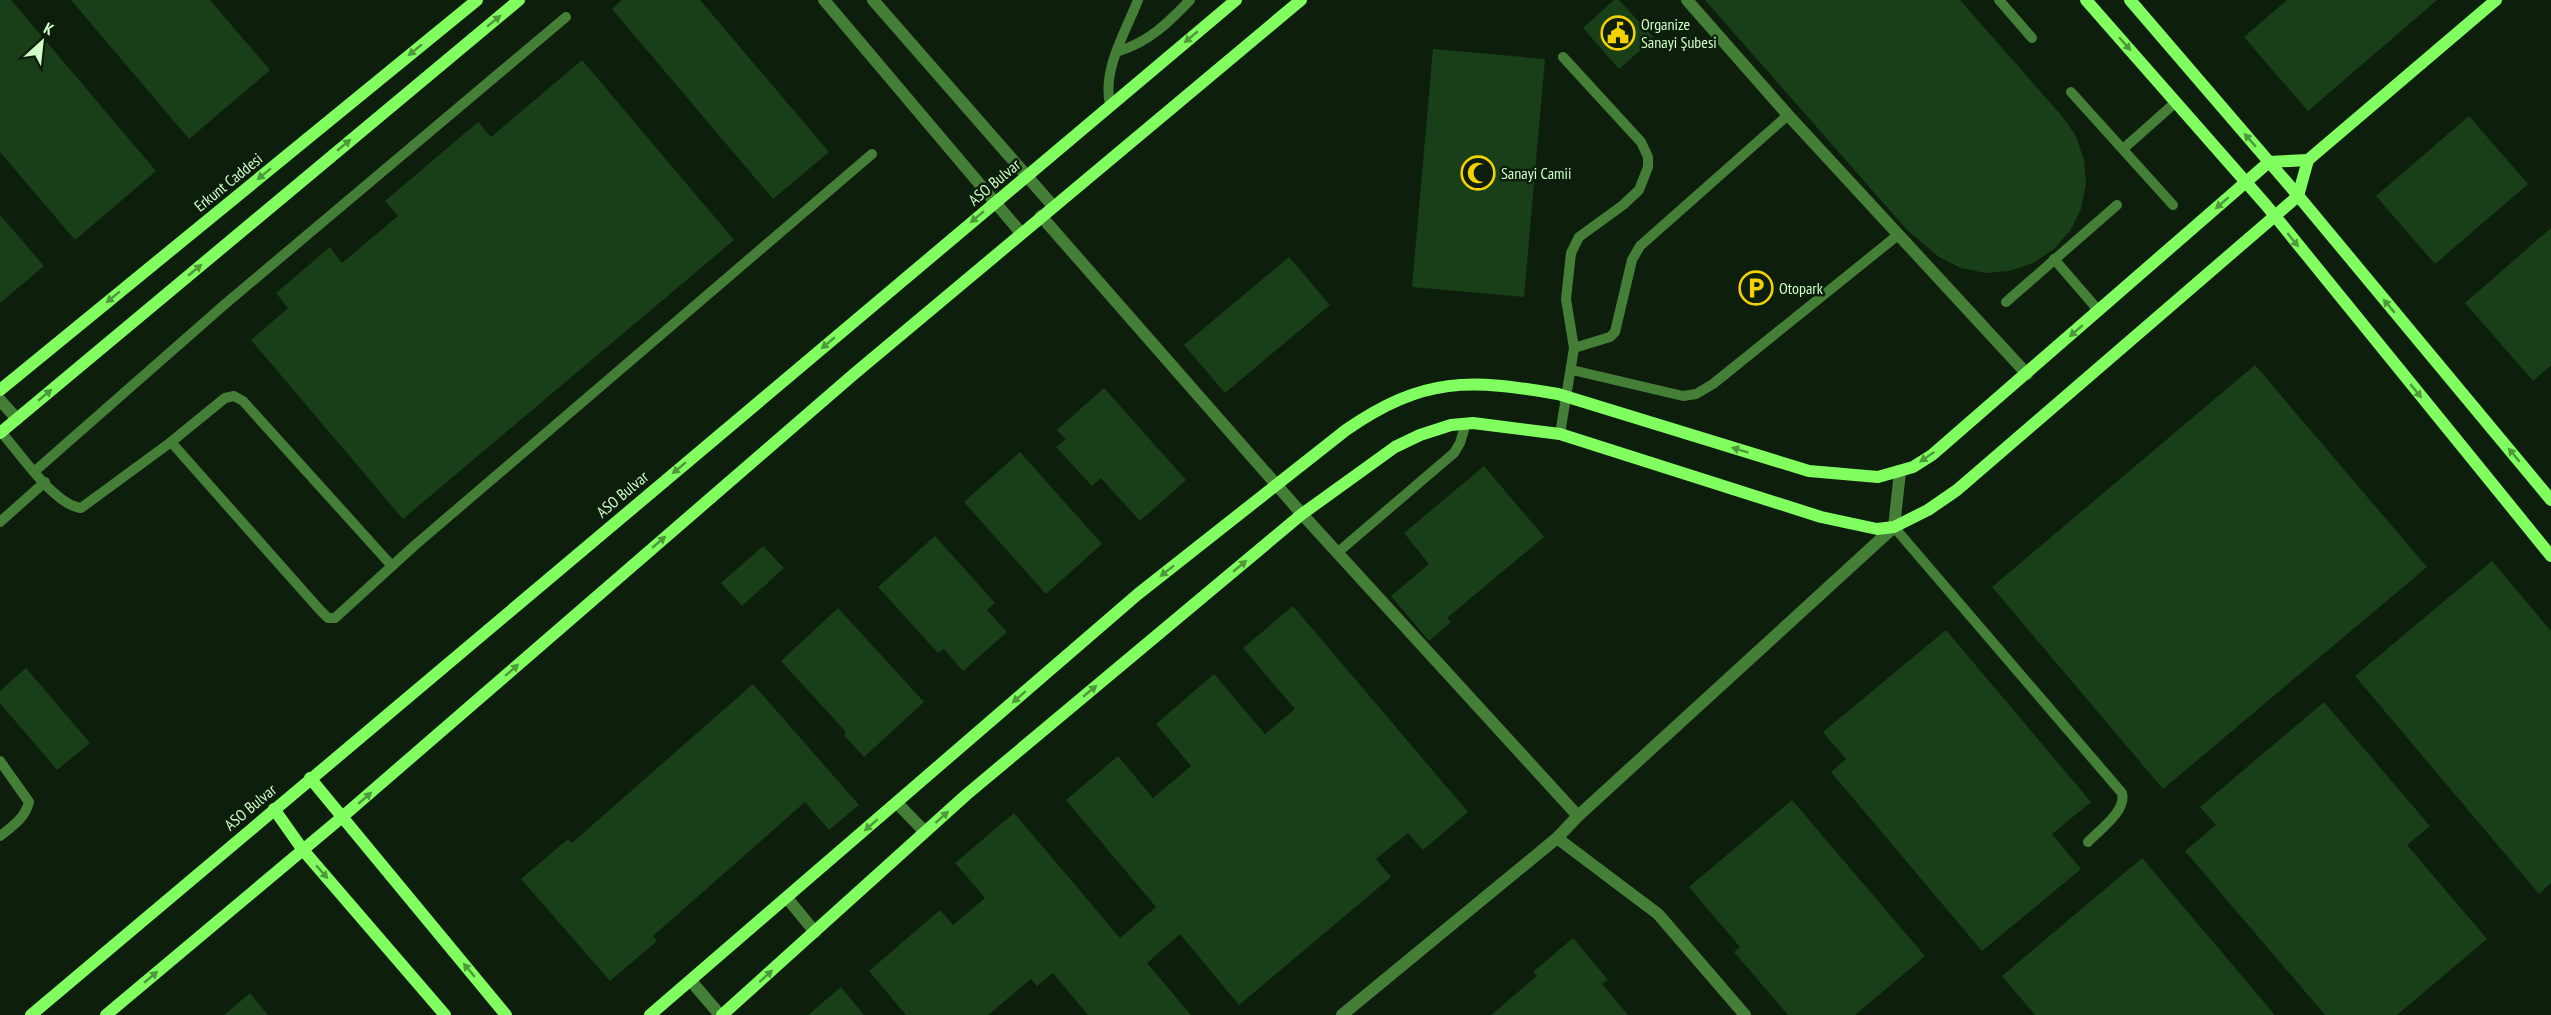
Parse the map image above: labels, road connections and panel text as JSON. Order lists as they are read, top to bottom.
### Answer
{
  "streets": {
    "street": ["Erkunt Caddesi", "ASO Bulvar"]
  },
  "places": {
    "public building": ["Organize Sanayi Şubesi"],
    "mosque": ["Sanayi Camii"],
    "parking": ["Otopark"]
  },
  "north": "top right"
}
